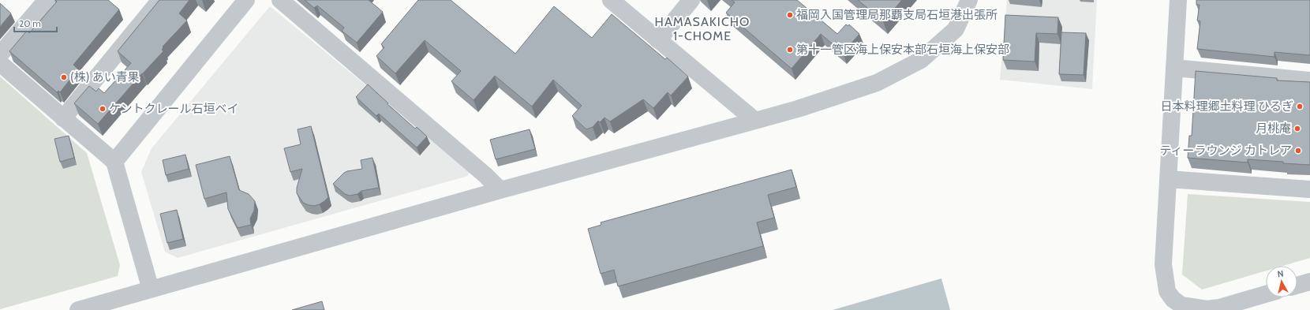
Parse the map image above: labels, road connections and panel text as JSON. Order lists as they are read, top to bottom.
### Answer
{
  "districts": ["HAMASAKICHO 1-CHOME"],
  "places": [
    "福岡入国管理局那覇支局石垣港出張所",
    "第十一管区海上保安本部石垣海上保安部",
    "(株) あい青果",
    "日本料理郷土料理 ひるぎ",
    "ケントクレール石垣ベイ",
    "月桃庵",
    "ティーラウンジ カトレア"
  ],
  "scale_bar": "20 m",
  "north": "top"
}
